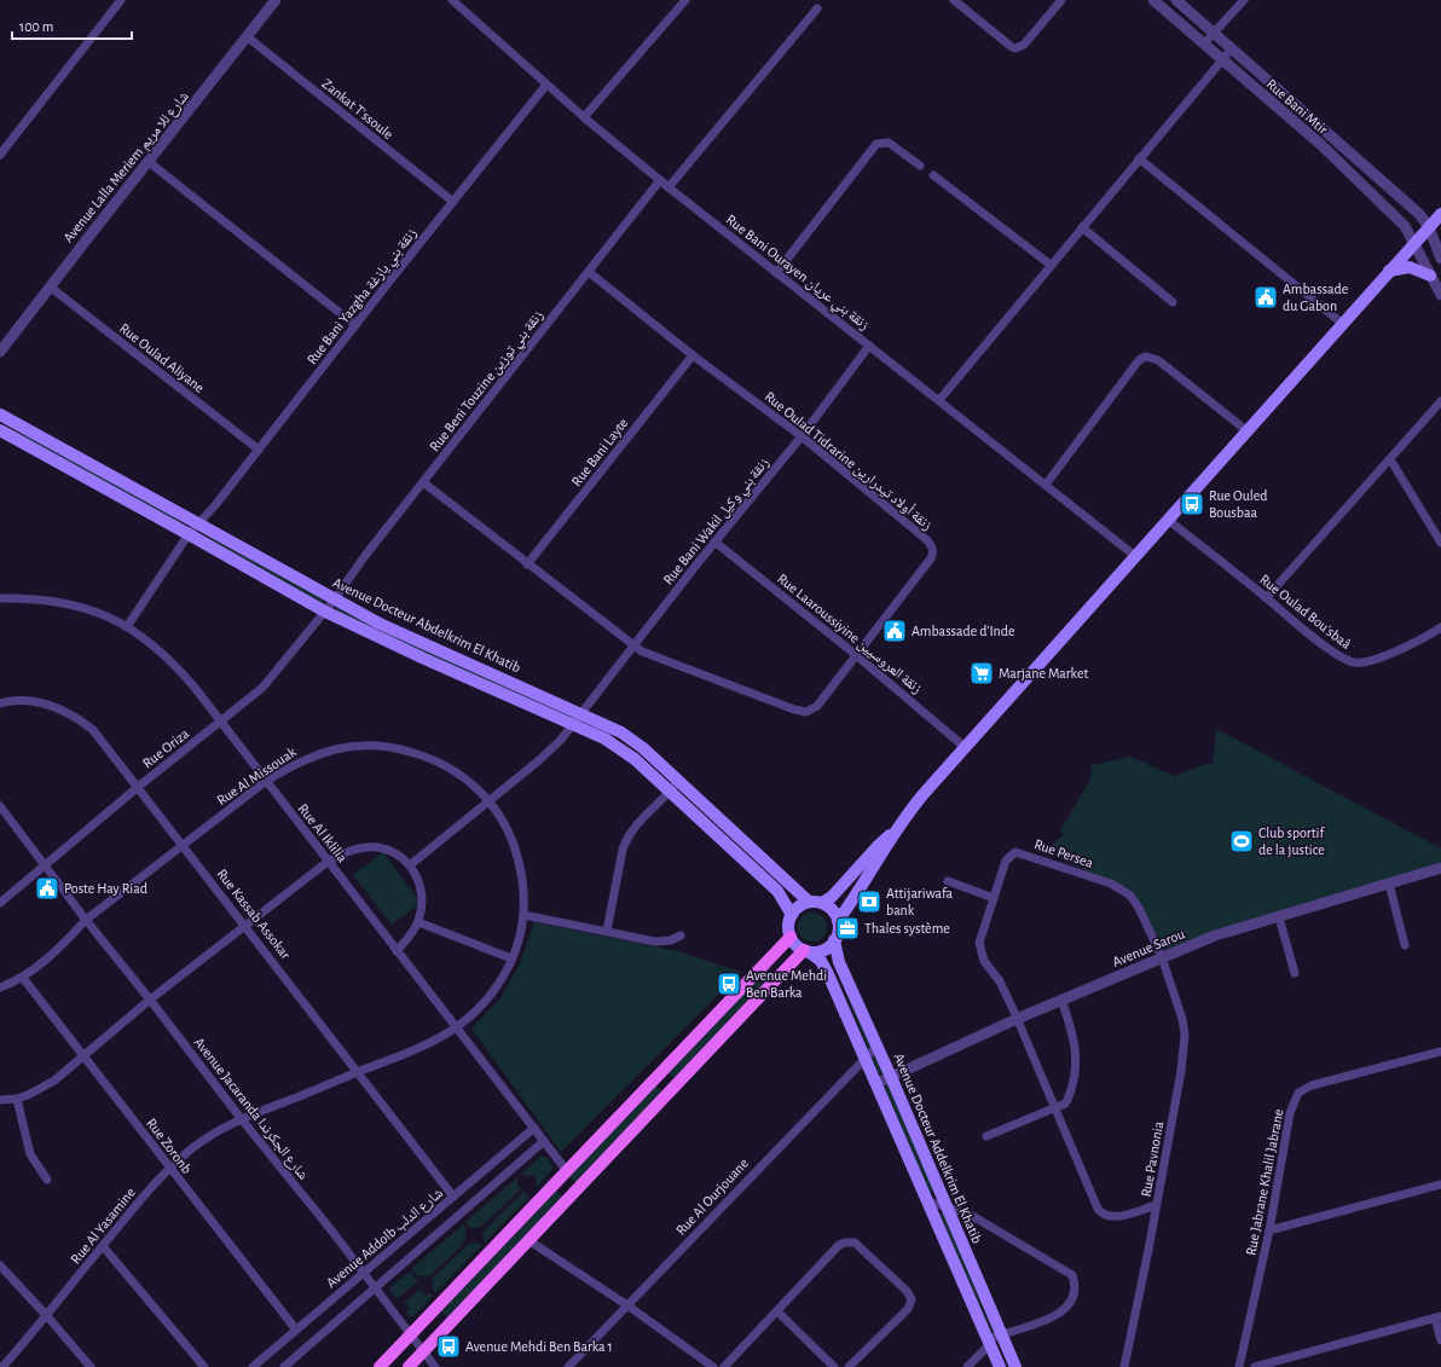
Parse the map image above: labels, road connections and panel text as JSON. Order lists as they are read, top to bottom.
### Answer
{
  "streets": {
    "main road": ["Avenue Docteur Abdelkrim El Khatib", "Avenue Docteur Addelkrim El Khatib"],
    "street": [
      "Rue Bani Mtir",
      "Zankat T'ssoule",
      "Avenue Lalla Meriem شارع للا مريم",
      "Rue Bani Ourayen زنقة بني عريان",
      "Rue Bani Yazgha زنقة بني يازغة",
      "Rue Oulad Aliyane",
      "Rue Beni Touzine زنقة بني توزين",
      "Rue Bani Layte",
      "Rue Oulad Tidrarine زنقة أولاد تيدرارين",
      "Rue Bani Wakil زنقة بني وكيل",
      "Rue Oulad Bou'sbaâ",
      "Rue Laaroussiyine زنقة العروسيين",
      "Rue Oriza",
      "Rue Al Missouak",
      "Rue Al Iklilia",
      "Rue Persea",
      "Rue Kassab Assokar",
      "Avenue Sarou",
      "Avenue Jacaranda شارع الجكرندا",
      "Rue Zoronb",
      "Rue Pavnonia",
      "Rue Jabrane Khalil Jabrane",
      "Rue Al Ourjouane",
      "Rue Al Yasamine",
      "Avenue Addolb شارع الدلب"
    ]
  },
  "crossings": [
    ["Zankat T'ssoule", "Avenue Lalla Meriem شارع للا مريم"],
    ["Zankat T'ssoule", "Rue Bani Yazgha زنقة بني يازغة"],
    ["Avenue Lalla Meriem شارع للا مريم", "Rue Oulad Aliyane"],
    ["Rue Bani Ourayen زنقة بني عريان", "Rue Bani Yazgha زنقة بني يازغة"],
    ["Rue Bani Ourayen زنقة بني عريان", "Rue Beni Touzine زنقة بني توزين"],
    ["Rue Bani Ourayen زنقة بني عريان", "Rue Bani Wakil زنقة بني وكيل"],
    ["Rue Bani Yazgha زنقة بني يازغة", "Rue Oulad Aliyane"],
    ["Rue Bani Yazgha زنقة بني يازغة", "Avenue Docteur Abdelkrim El Khatib"],
    ["Rue Bani Yazgha زنقة بني يازغة", "Rue Al Iklilia"],
    ["Rue Beni Touzine زنقة بني توزين", "Rue Oulad Tidrarine زنقة أولاد تيدرارين"],
    ["Rue Beni Touzine زنقة بني توزين", "Avenue Docteur Abdelkrim El Khatib"],
    ["Rue Beni Touzine زنقة بني توزين", "Rue Oriza"],
    ["Rue Bani Layte", "Rue Oulad Tidrarine زنقة أولاد تيدرارين"],
    ["Rue Oulad Tidrarine زنقة أولاد تيدرارين", "Rue Bani Wakil زنقة بني وكيل"],
    ["Rue Oulad Tidrarine زنقة أولاد تيدرارين", "Rue Laaroussiyine زنقة العروسيين"],
    ["Rue Bani Wakil زنقة بني وكيل", "Avenue Docteur Abdelkrim El Khatib"],
    ["Rue Bani Wakil زنقة بني وكيل", "Rue Laaroussiyine زنقة العروسيين"],
    ["Rue Bani Wakil زنقة بني وكيل", "Rue Al Missouak"],
    ["Avenue Docteur Abdelkrim El Khatib", "Rue Oriza"],
    ["Avenue Docteur Abdelkrim El Khatib", "Avenue Docteur Addelkrim El Khatib"],
    ["Rue Oriza", "Rue Al Iklilia"],
    ["Rue Oriza", "Rue Kassab Assokar"],
    ["Rue Oriza", "Avenue Jacaranda شارع الجكرندا"],
    ["Rue Al Missouak", "Rue Al Iklilia"],
    ["Rue Al Missouak", "Rue Kassab Assokar"],
    ["Rue Al Missouak", "Avenue Jacaranda شارع الجكرندا"],
    ["Rue Al Missouak", "Rue Zoronb"],
    ["Rue Al Missouak", "Rue Al Yasamine"],
    ["Rue Al Iklilia", "Avenue Addolb شارع الدلب"],
    ["Rue Persea", "Avenue Sarou"],
    ["Rue Persea", "Rue Pavnonia"],
    ["Rue Kassab Assokar", "Avenue Addolb شارع الدلب"],
    ["Avenue Sarou", "Avenue Docteur Addelkrim El Khatib"],
    ["Avenue Sarou", "Rue Pavnonia"],
    ["Avenue Jacaranda شارع الجكرندا", "Rue Al Yasamine"],
    ["Avenue Jacaranda شارع الجكرندا", "Avenue Addolb شارع الدلب"],
    ["Rue Zoronb", "Rue Al Yasamine"],
    ["Rue Zoronb", "Avenue Addolb شارع الدلب"],
    ["Avenue Docteur Addelkrim El Khatib", "Rue Al Ourjouane"]
  ],
  "places": {
    "public building": ["Ambassade du Gabon", "Ambassade d'Inde", "Poste Hay Riad"],
    "bus stop": ["Rue Ouled Bousbaa", "Avenue Mehdi Ben Barka", "Avenue Mehdi Ben Barka 1"],
    "supermarket": ["Marjane Market"],
    "sports": ["Club sportif de la justice"],
    "bank": ["Attijariwafa bank"],
    "office": ["Thales système"]
  },
  "scale_bar": "100 m"
}
